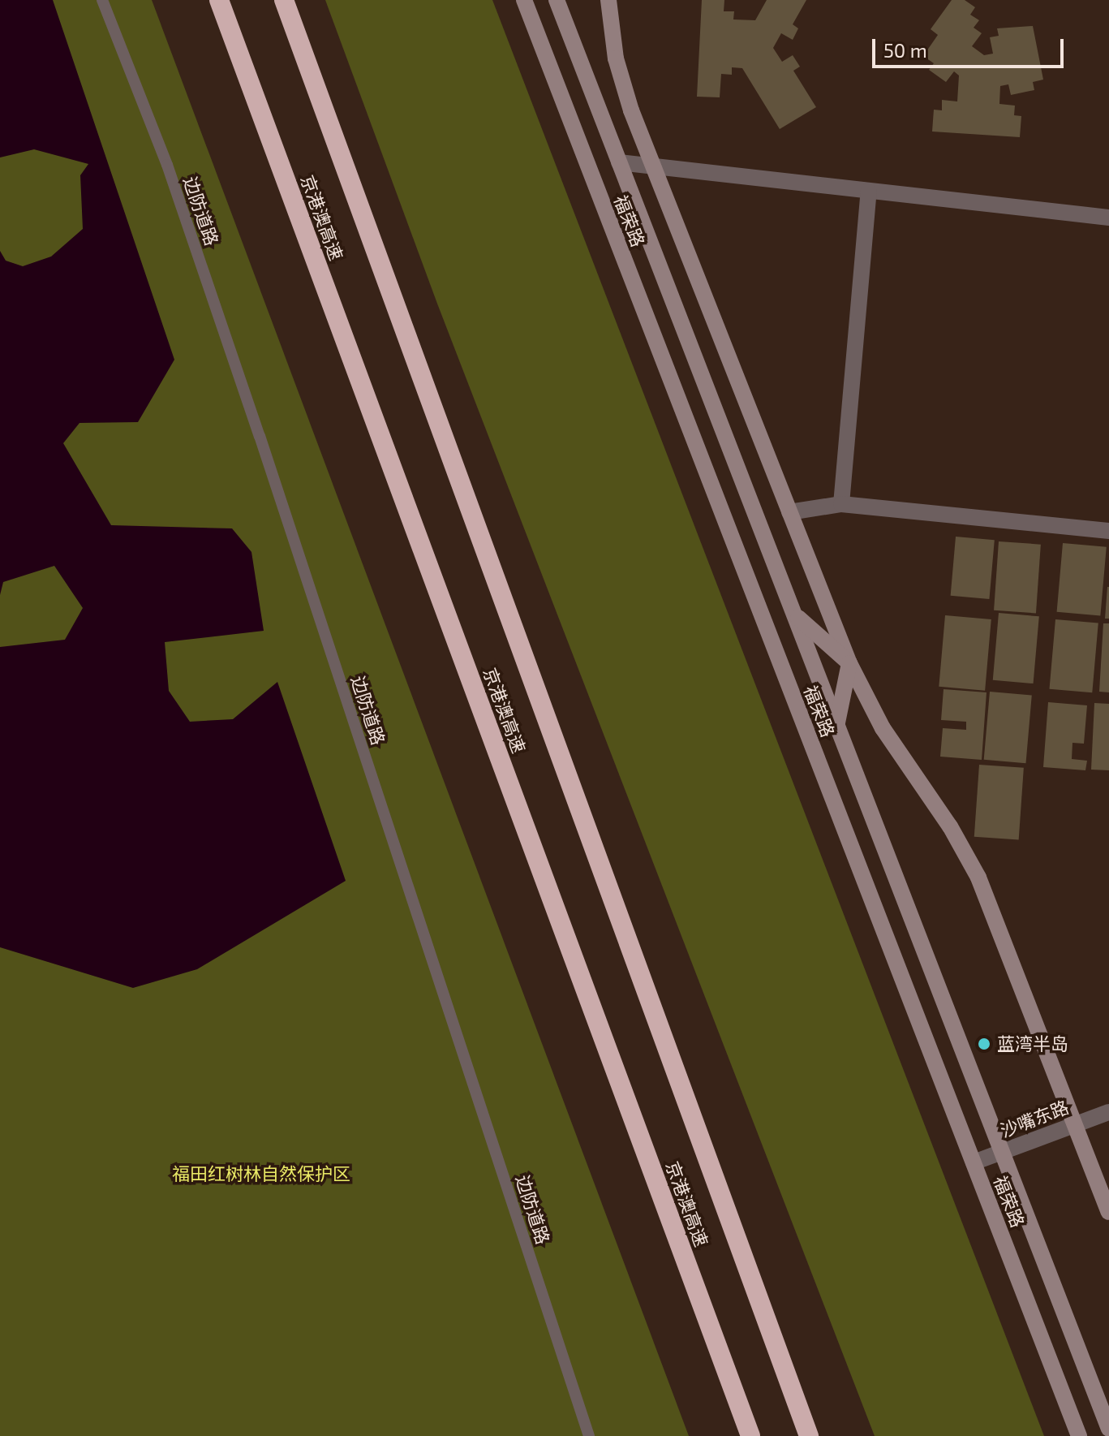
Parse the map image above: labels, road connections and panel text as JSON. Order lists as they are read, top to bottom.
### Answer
{
  "streets": {
    "highway": ["京港澳高速"],
    "main road": ["福荣路"],
    "street": ["沙嘴东路"],
    "lane": ["边防道路"]
  },
  "crossings": [
    ["福荣路", "沙嘴东路"]
  ],
  "parks": ["福田红树林自然保护区"],
  "places": ["蓝湾半岛"],
  "scale_bar": "50 m"
}
